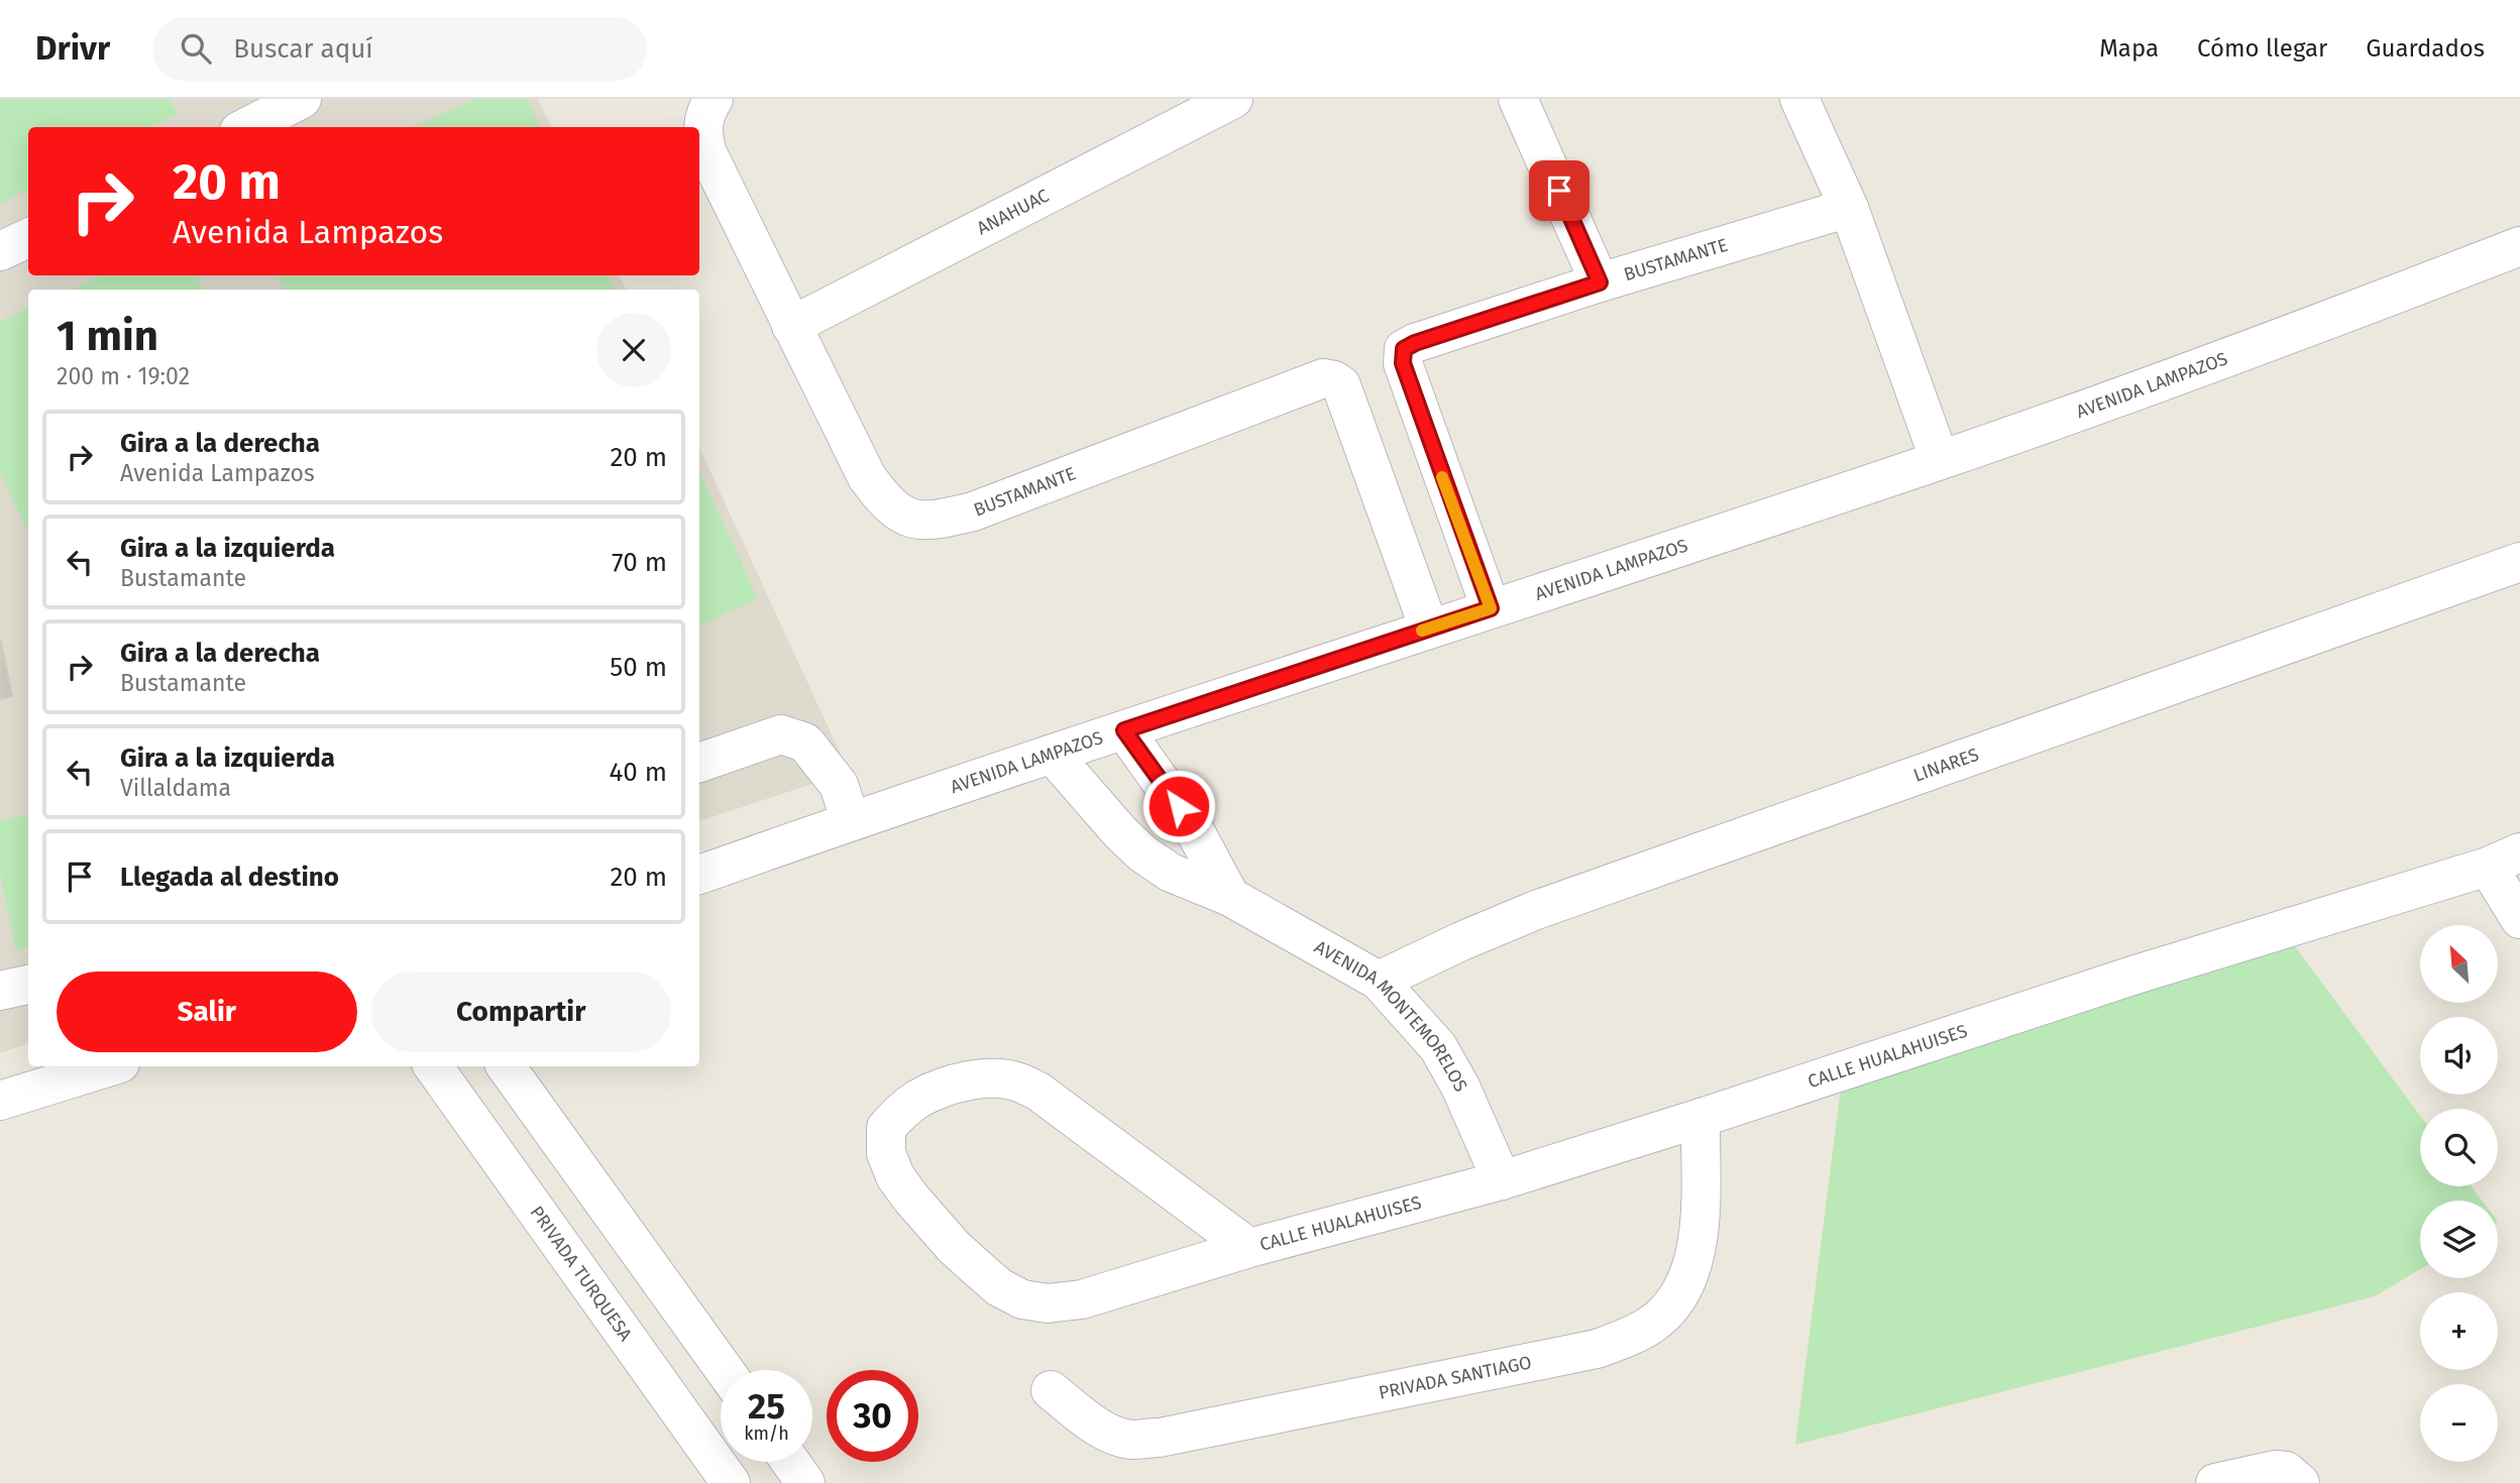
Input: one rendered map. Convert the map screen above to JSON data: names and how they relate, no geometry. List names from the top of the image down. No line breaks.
{"streets":{"street":["ANAHUAC","BUSTAMANTE","AVENIDA LAMPAZOS","LINARES","AVENIDA MONTEMORELOS","CALLE HUALAHUISES","PRIVADA TURQUESA","PRIVADA SANTIAGO"]},"crossings":[["ANAHUAC","BUSTAMANTE"],["BUSTAMANTE","AVENIDA LAMPAZOS"],["AVENIDA LAMPAZOS","AVENIDA MONTEMORELOS"],["LINARES","AVENIDA MONTEMORELOS"],["AVENIDA MONTEMORELOS","CALLE HUALAHUISES"],["CALLE HUALAHUISES","PRIVADA SANTIAGO"]],"north":"top left","page":{"header":"Drivr","search":"Buscar aquí","nav":["Mapa","Cómo llegar","Guardados"],"turn":["20 m","Avenida Lampazos"],"heading":["1 min","200 m · 19:02"],"list":[{"name":"Gira a la derecha","note":"Avenida Lampazos","value":"20 m"},{"name":"Gira a la izquierda","note":"Bustamante","value":"70 m"},{"name":"Gira a la derecha","note":"Bustamante","value":"50 m"},{"name":"Gira a la izquierda","note":"Villaldama","value":"40 m"},{"name":"Llegada al destino","value":"20 m"}],"map_buttons":["+","−"],"buttons":["Salir","Compartir"],"speed":"25 km/h","limit":"30"}}
